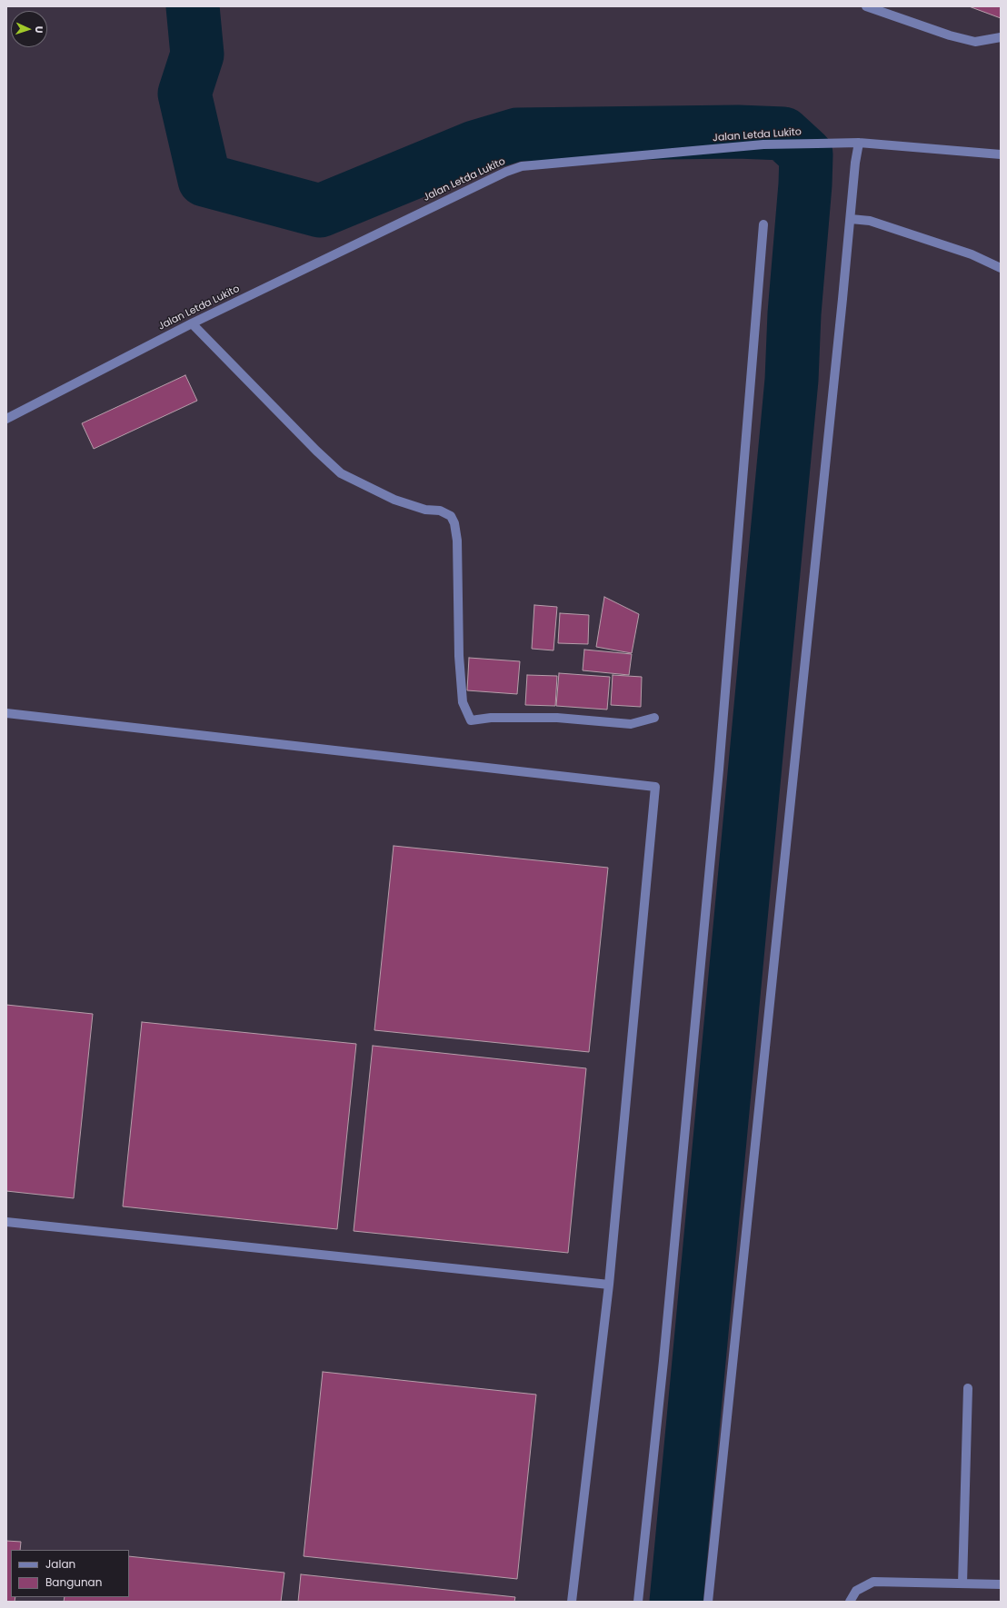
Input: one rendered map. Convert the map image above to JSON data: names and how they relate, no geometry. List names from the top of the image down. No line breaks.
{"streets":{"street":["Jalan Letda Lukito"]},"legend":["Jalan","Bangunan"],"north":"right"}
